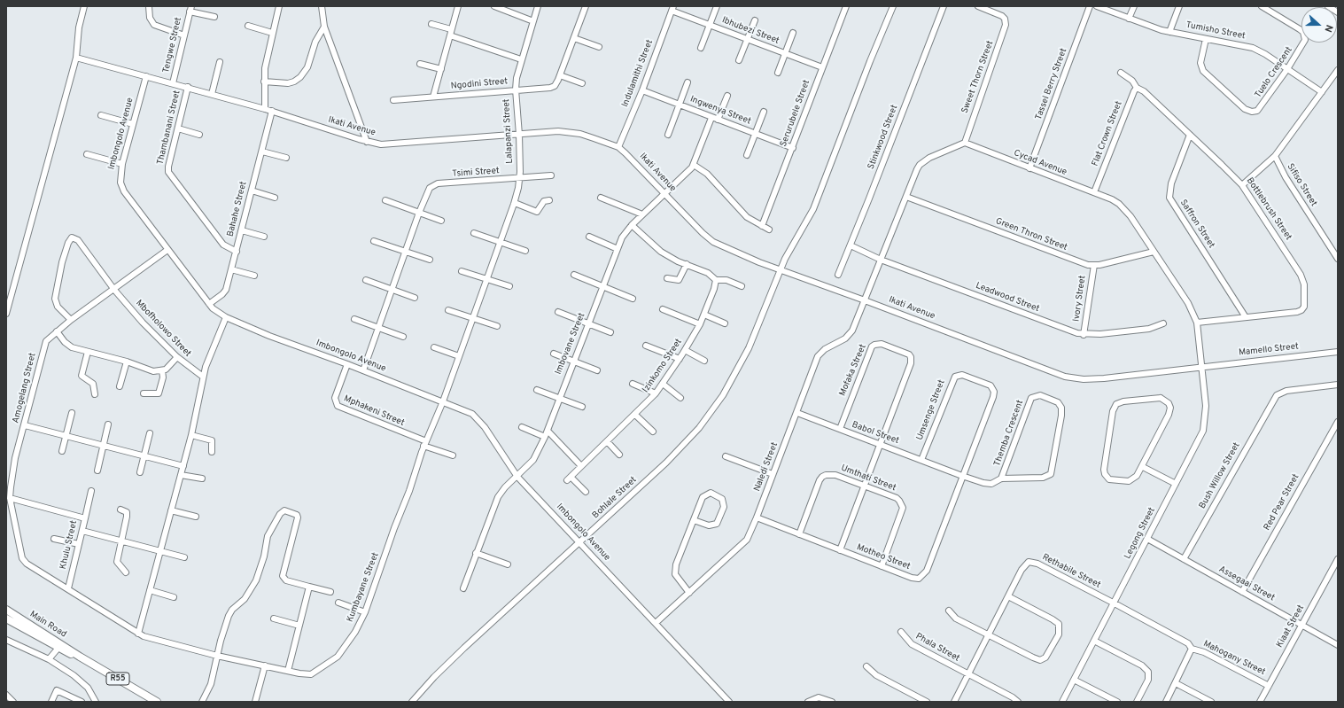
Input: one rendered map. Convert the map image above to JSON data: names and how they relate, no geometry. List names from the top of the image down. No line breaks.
{"streets":{"main road":["Main Road","R55"],"street":["Ibhubezi Street","Tumisho Street","Tengwe Street","Tuelo Crescent","Indulamithi Street","Sweet Thorn Street","Ngodini Street","Tassel Berry Street","Ingwenya Street","Serurubele Street","Ikati Avenue","Thambanani Street","Lalapanzi Street","Imbongolo Avenue","Flat Crown Street","Stinkwood Street","Cycad Avenue","Tsimi Street","Sifiso Street","Bahahe Street","Bottlebrush Street","Saffron Street","Green Thron Street","Leadwood Street","Ivory Street","Mbofholowo Street","Imbovane Street","Mamello Street","Izinkomo Street","Mofaka Street","Amogelang Street","Umsenge Street","Mphakeni Street","Babol Street","Themba Crescent","Naledi Street","Bush Willow Street","Umthati Street","Bohlale Street","Red Pear Street","Legong Street","Khulu Street","Motheo Street","Rethabile Street","Assegaai Street","Kumbayane Street","Kiaat Street","Phala Street","Mahogany Street"]},"crossings":[["Ibhubezi Street","Indulamithi Street"],["Ibhubezi Street","Serurubele Street"],["Tumisho Street","Tuelo Crescent"],["Tengwe Street","Ikati Avenue"],["Indulamithi Street","Ingwenya Street"],["Indulamithi Street","Ikati Avenue"],["Sweet Thorn Street","Cycad Avenue"],["Ngodini Street","Lalapanzi Street"],["Tassel Berry Street","Cycad Avenue"],["Ingwenya Street","Serurubele Street"],["Ingwenya Street","Imbovane Street"],["Ikati Avenue","Thambanani Street"],["Ikati Avenue","Lalapanzi Street"],["Ikati Avenue","Imbongolo Avenue"],["Ikati Avenue","Cycad Avenue"],["Ikati Avenue","Bahahe Street"],["Ikati Avenue","Imbovane Street"],["Ikati Avenue","Mamello Street"],["Ikati Avenue","Naledi Street"],["Ikati Avenue","Bohlale Street"],["Ikati Avenue","Legong Street"],["Thambanani Street","Bahahe Street"],["Lalapanzi Street","Imbongolo Avenue"],["Lalapanzi Street","Tsimi Street"],["Lalapanzi Street","Kumbayane Street"],["Imbongolo Avenue","Tsimi Street"],["Imbongolo Avenue","Bahahe Street"],["Imbongolo Avenue","Imbovane Street"],["Imbongolo Avenue","Amogelang Street"],["Imbongolo Avenue","Mphakeni Street"],["Imbongolo Avenue","Naledi Street"],["Imbongolo Avenue","Bohlale Street"],["Imbongolo Avenue","Kumbayane Street"],["Flat Crown Street","Cycad Avenue"],["Flat Crown Street","Bottlebrush Street"],["Stinkwood Street","Leadwood Street"],["Cycad Avenue","Green Thron Street"],["Cycad Avenue","Mamello Street"],["Cycad Avenue","Legong Street"],["Bottlebrush Street","Saffron Street"],["Green Thron Street","Ivory Street"],["Leadwood Street","Ivory Street"],["Mbofholowo Street","Amogelang Street"],["Mamello Street","Legong Street"],["Mofaka Street","Babol Street"],["Amogelang Street","Khulu Street"],["Amogelang Street","Kumbayane Street"],["Umsenge Street","Babol Street"],["Umsenge Street","Motheo Street"],["Mphakeni Street","Kumbayane Street"],["Babol Street","Themba Crescent"],["Babol Street","Naledi Street"],["Babol Street","Motheo Street"],["Naledi Street","Motheo Street"],["Bush Willow Street","Assegaai Street"],["Umthati Street","Motheo Street"],["Red Pear Street","Assegaai Street"],["Legong Street","Rethabile Street"],["Legong Street","Assegaai Street"],["Rethabile Street","Phala Street"],["Rethabile Street","Mahogany Street"],["Assegaai Street","Kiaat Street"],["Kiaat Street","Mahogany Street"]],"north":"right"}
